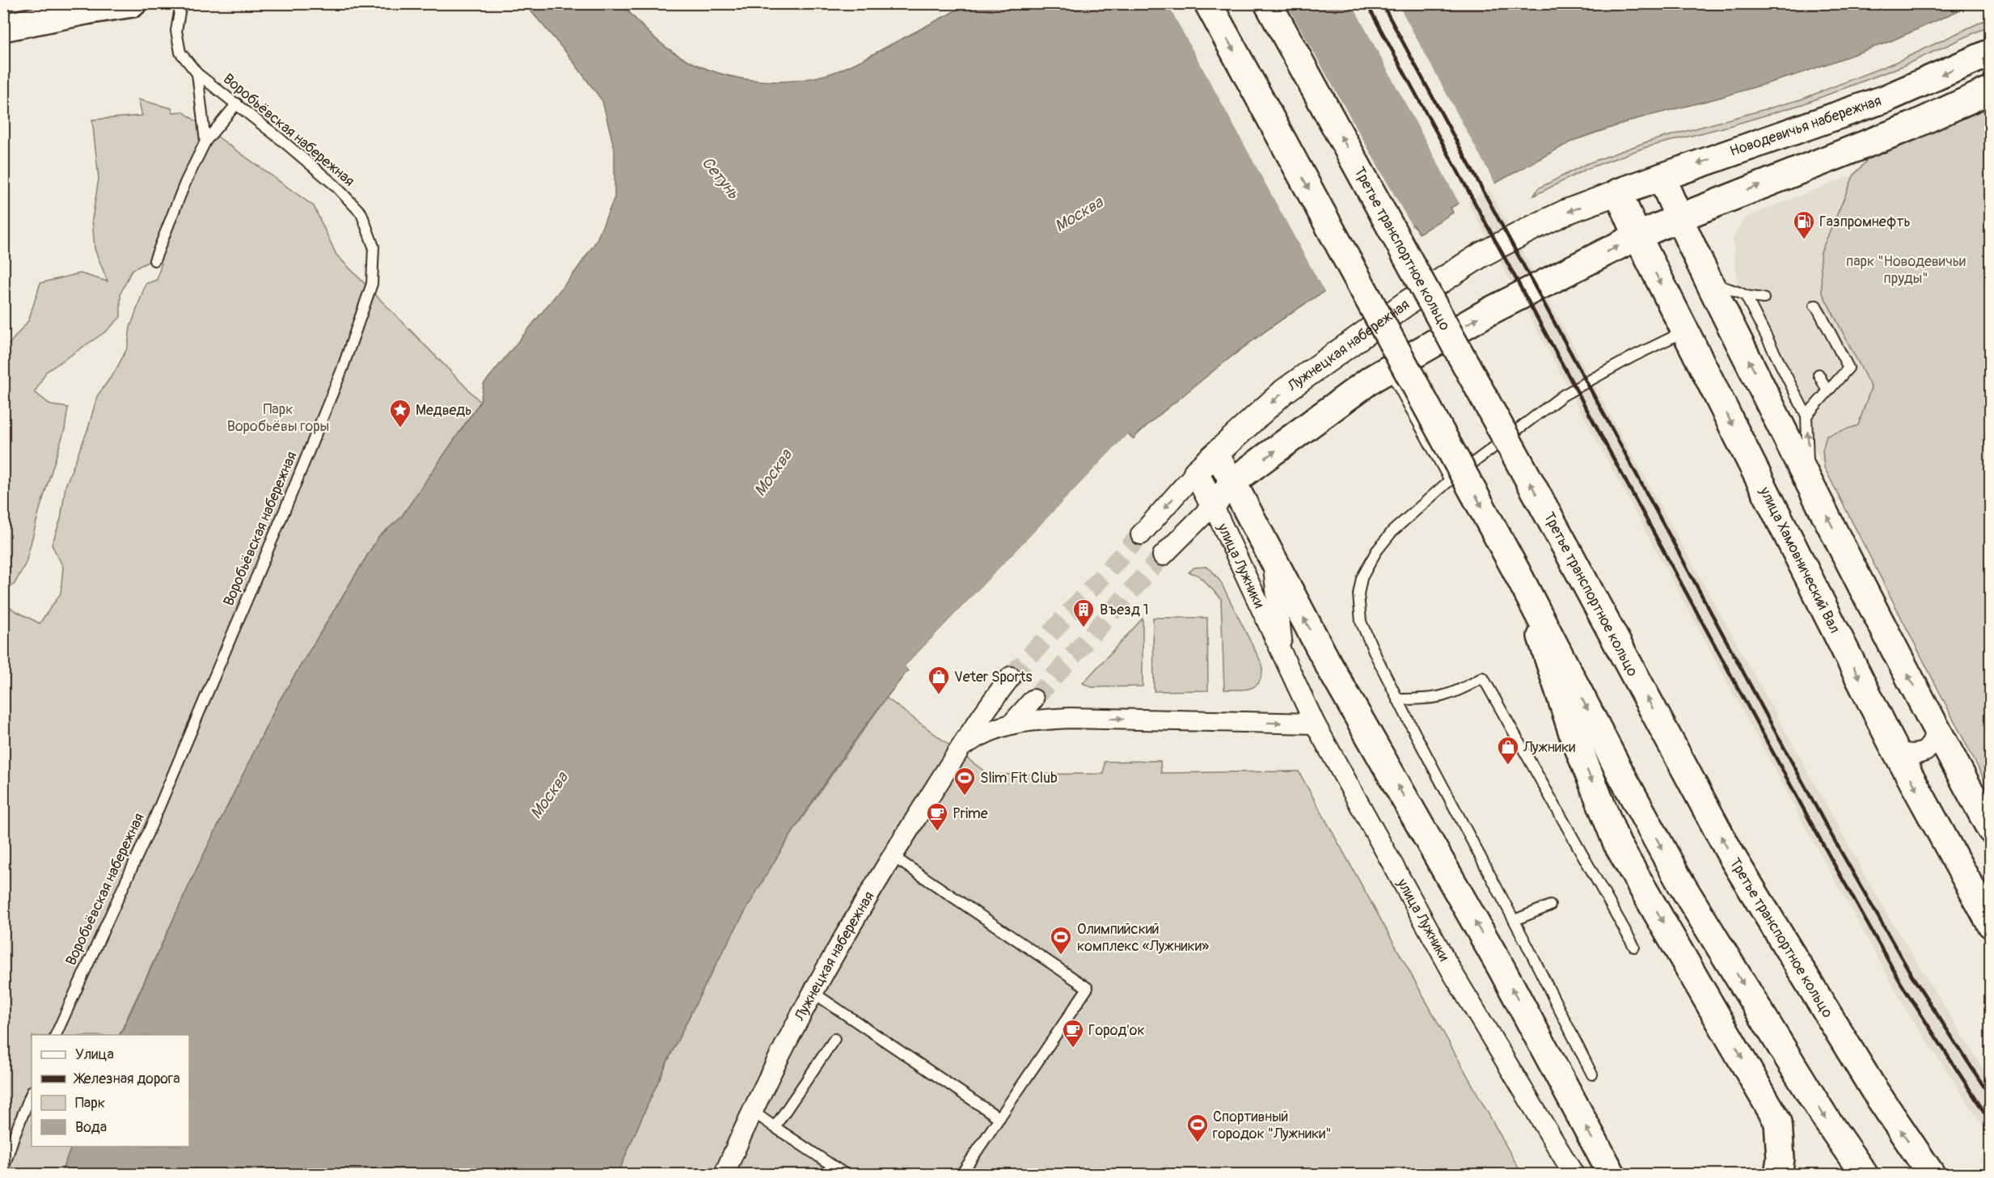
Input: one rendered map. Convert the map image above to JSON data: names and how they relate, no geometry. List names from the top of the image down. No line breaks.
{"streets":{"main road":["Новодевичья набережная","Третье транспортное кольцо","улица Хамовнический Вал"],"street":["Лужнецкая набережная","улица Лужники"],"lane":["Воробьёвская набережная"]},"crossings":[["Новодевичья набережная","Лужнецкая набережная"],["Новодевичья набережная","улица Хамовнический Вал"],["Лужнецкая набережная","улица Хамовнический Вал"],["Лужнецкая набережная","улица Лужники"]],"one_way":["Лужнецкая набережная"],"water":["Сетунь","Москва"],"parks":["парк \"Новодевичьи пруды\"","Парк Воробьёвы горы"],"places":{"fuel station":["Газпромнефть"],"place":["Медведь"],"building":["Въезд 1"],"shop":["Veter Sports","Лужники"],"sports":["Slim Fit Club","Олимпийский комплекс «Лужники»","Спортивный городок \"Лужники\""],"cafe":["Prime","Город'ок"]},"legend":["Улица","Железная дорога","Парк","Вода"]}
